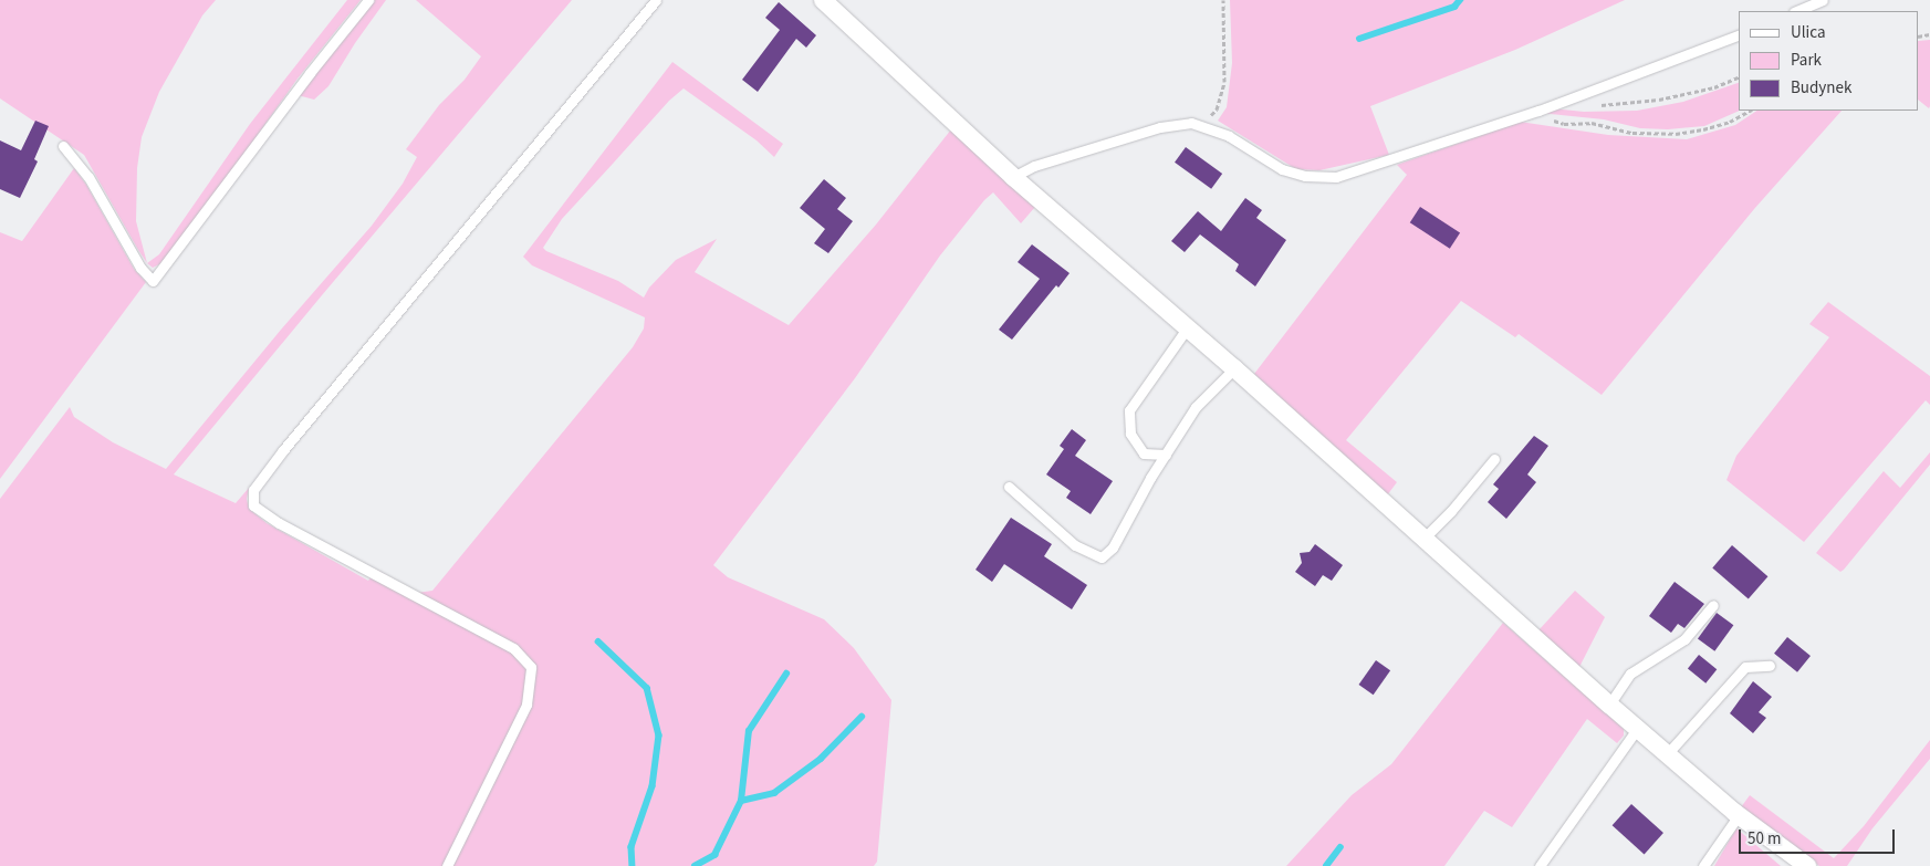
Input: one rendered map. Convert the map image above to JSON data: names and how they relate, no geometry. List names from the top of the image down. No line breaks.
{"legend":["Ulica","Park","Budynek"],"scale_bar":"50 m"}
